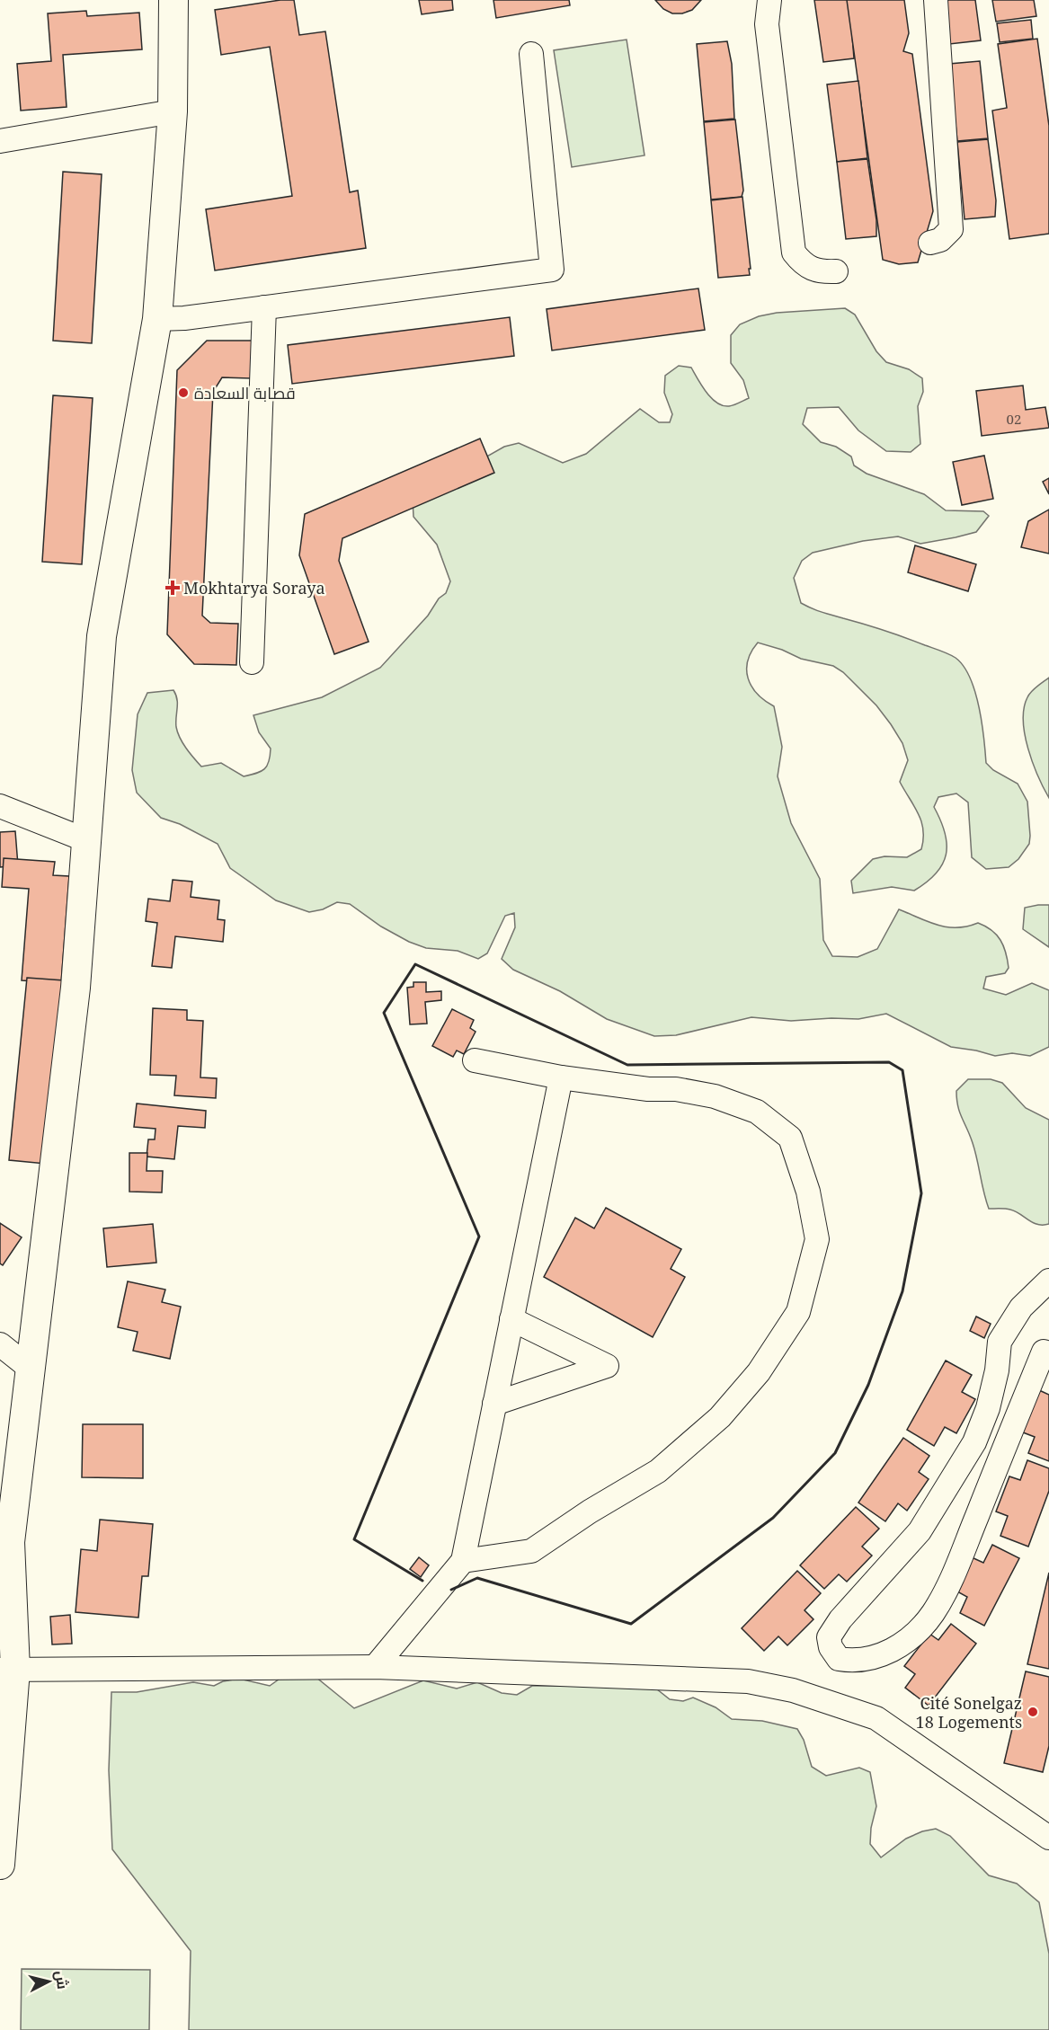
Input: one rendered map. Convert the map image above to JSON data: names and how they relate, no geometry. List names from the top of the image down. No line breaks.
{"places":{"other":["قصابة السعادة","Cité Sonelgaz 18 Logements"],"health":["Mokhtarya Soraya"]},"house_numbers":["02"],"north":"right"}
